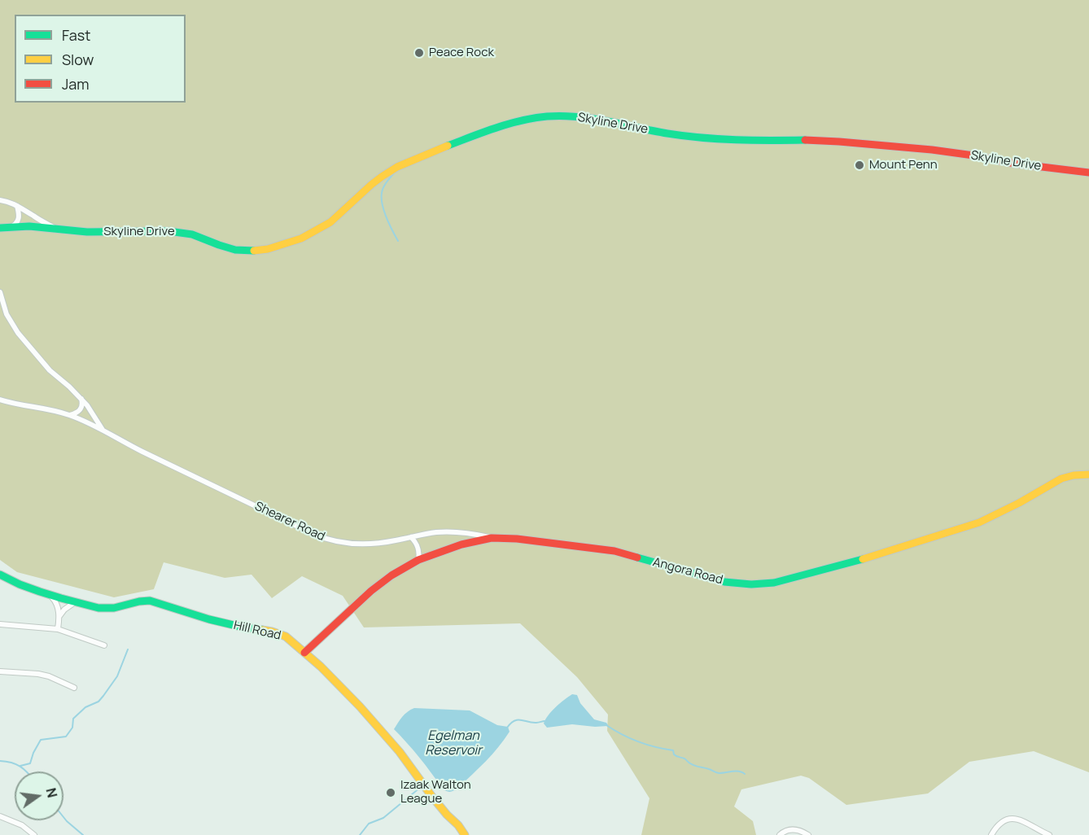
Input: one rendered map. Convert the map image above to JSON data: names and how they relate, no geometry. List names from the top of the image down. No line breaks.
{"streets":{"street":["Skyline Drive","Shearer Road","Angora Road","Hill Road"]},"crossings":[["Shearer Road","Angora Road"],["Angora Road","Hill Road"]],"water":["Egelman Reservoir"],"places":["Peace Rock","Mount Penn","Izaak Walton League"],"legend":["Fast","Slow","Jam"],"north":"right"}
